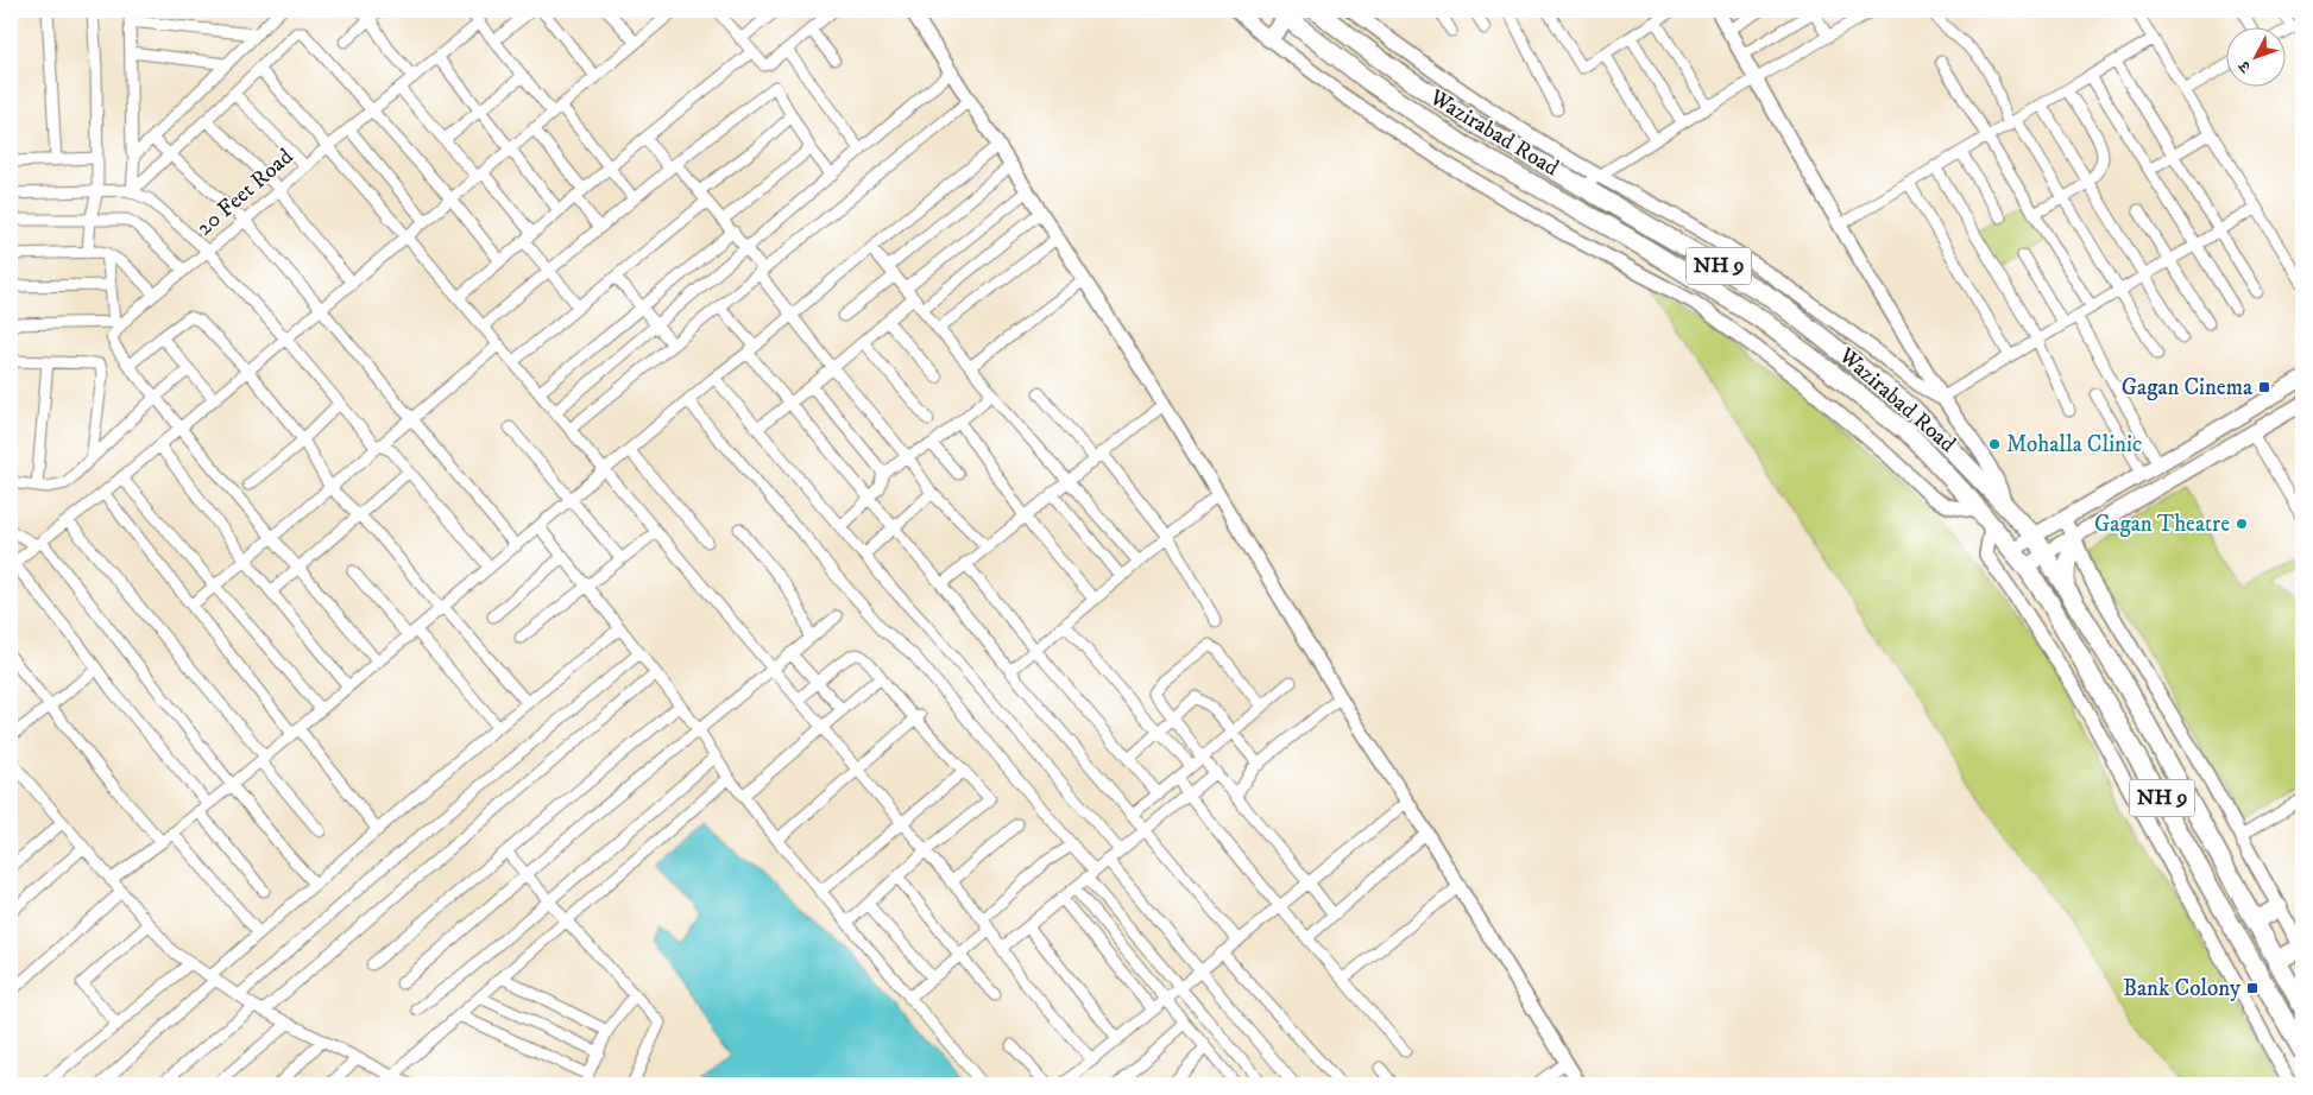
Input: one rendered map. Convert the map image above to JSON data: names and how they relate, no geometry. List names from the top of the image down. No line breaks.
{"streets":{"highway":["Wazirabad Road","NH 9"],"street":["20 Feet Road"]},"places":{"transit":["Gagan Cinema","Bank Colony"],"other":["Mohalla Clinic","Gagan Theatre"]},"north":"bottom left"}
